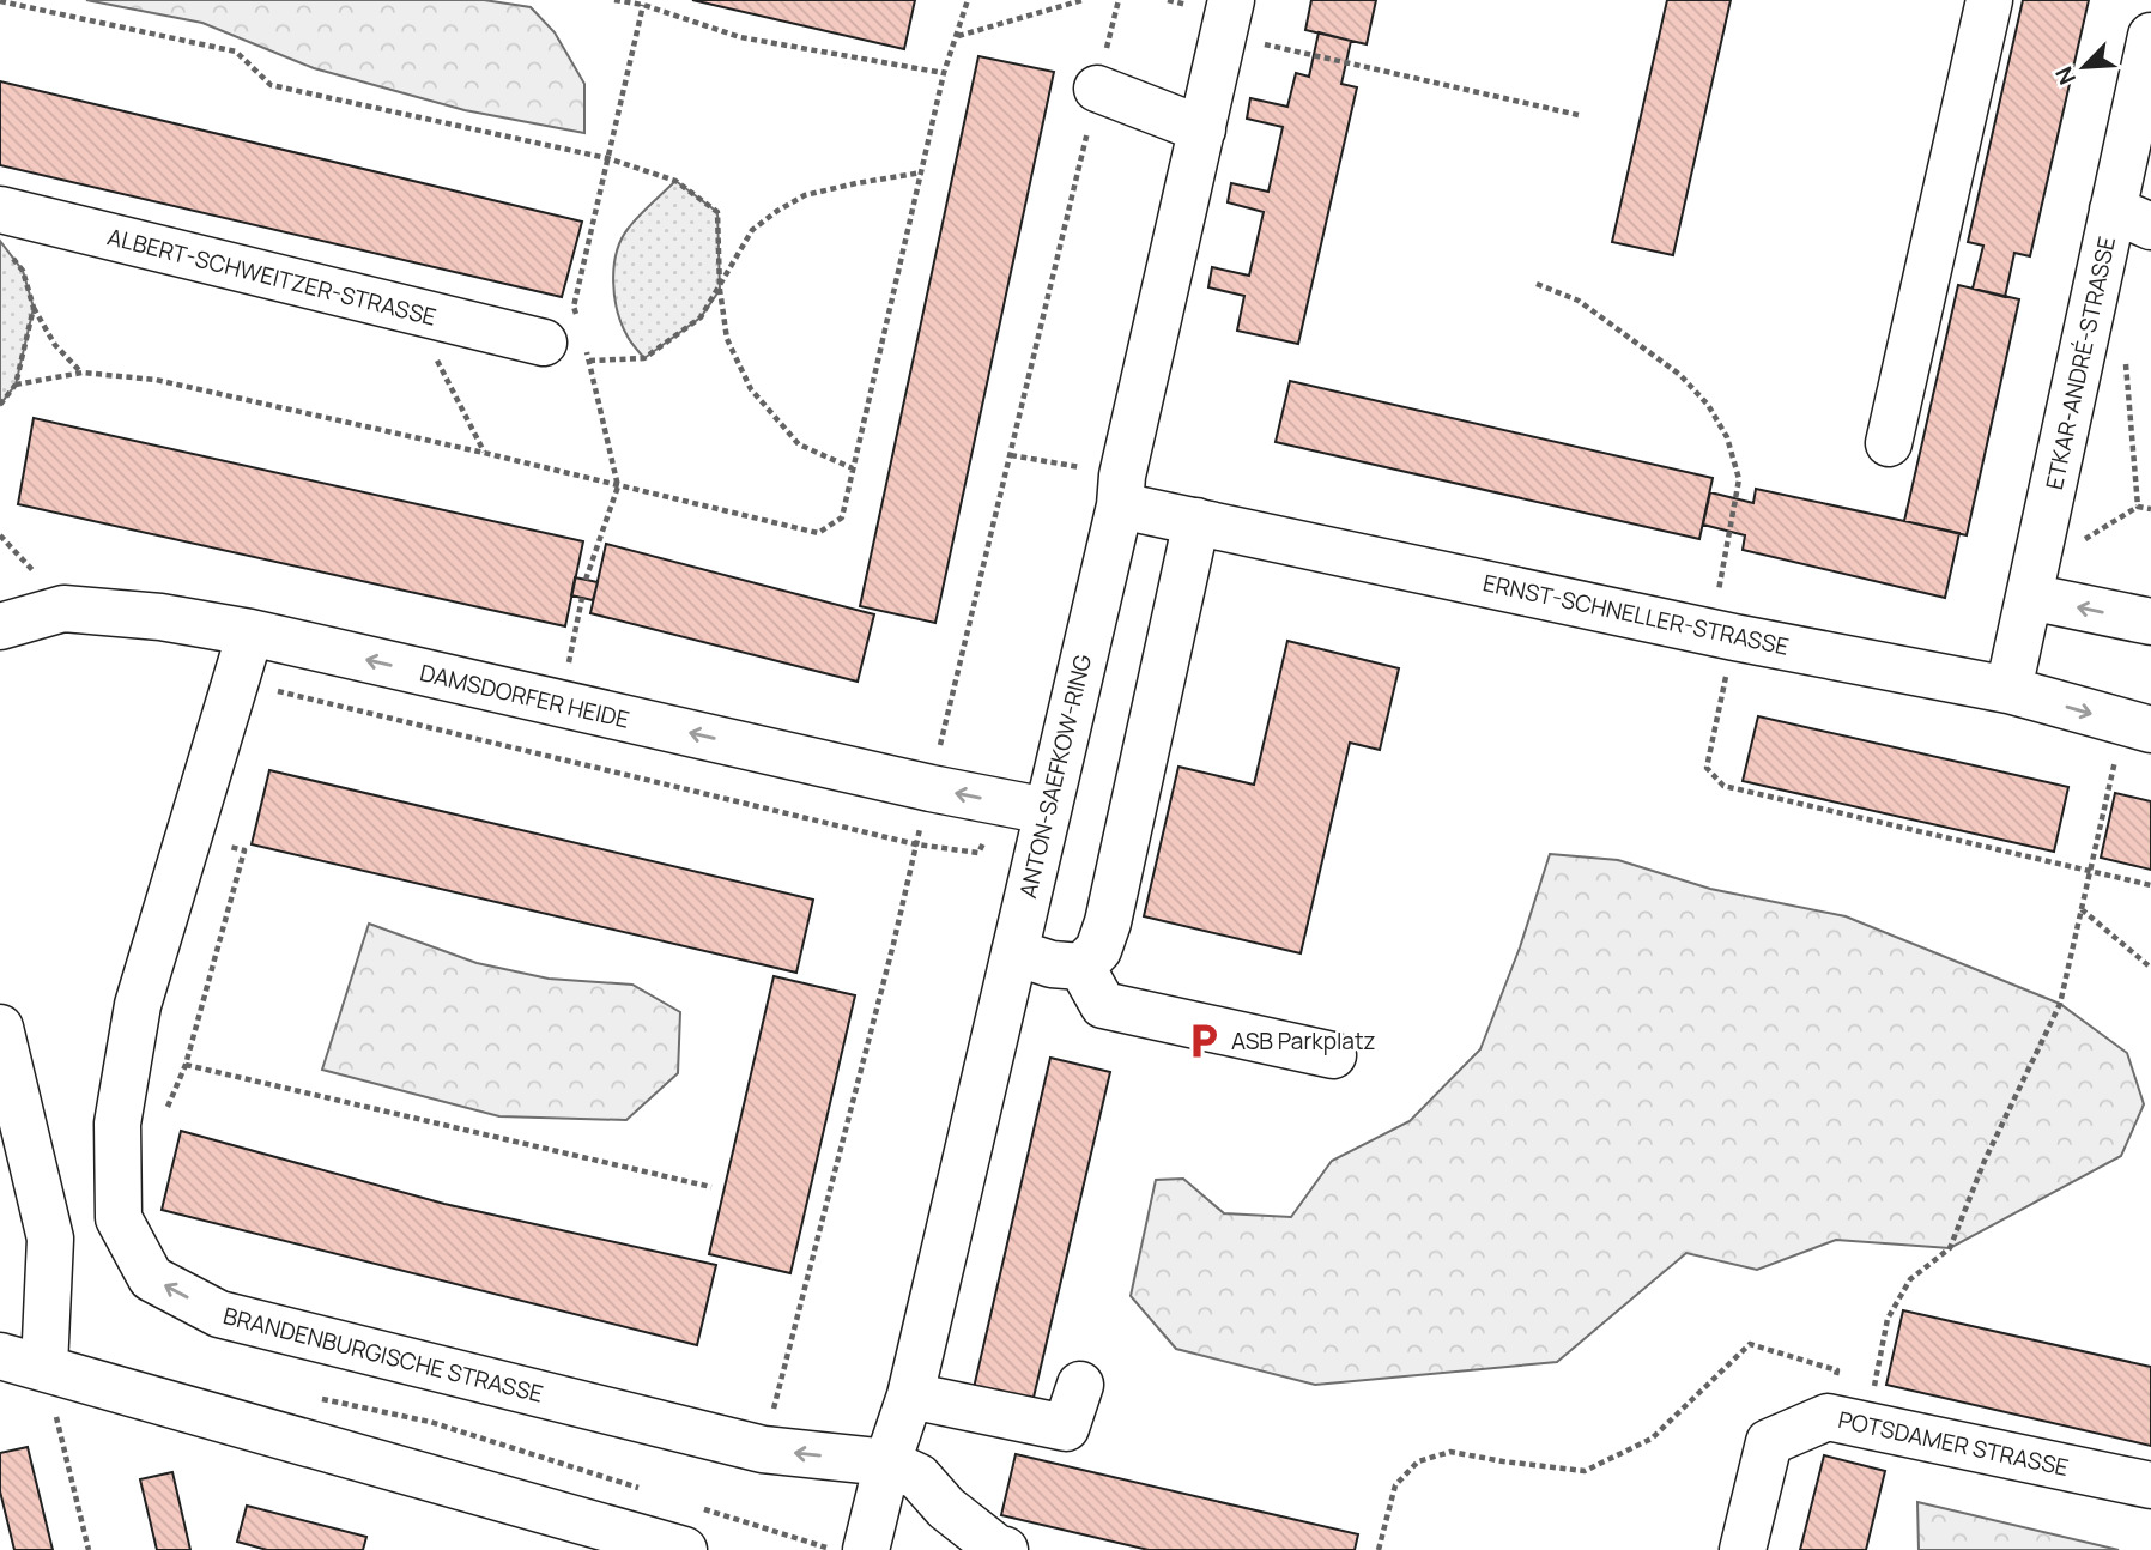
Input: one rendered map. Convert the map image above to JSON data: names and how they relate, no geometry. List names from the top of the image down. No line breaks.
{"streets":{"street":["ALBERT-SCHWEITZER-STRASSE","ETKAR-ANDRÉ-STRASSE","ERNST-SCHNELLER-STRASSE","DAMSDORFER HEIDE","ANTON-SAEFKOW-RING","BRANDENBURGISCHE STRASSE","POTSDAMER STRASSE"]},"crossings":[["ETKAR-ANDRÉ-STRASSE","ERNST-SCHNELLER-STRASSE"],["ERNST-SCHNELLER-STRASSE","ANTON-SAEFKOW-RING"],["DAMSDORFER HEIDE","ANTON-SAEFKOW-RING"],["DAMSDORFER HEIDE","BRANDENBURGISCHE STRASSE"],["ANTON-SAEFKOW-RING","BRANDENBURGISCHE STRASSE"]],"one_way":["DAMSDORFER HEIDE"],"places":{"parking":["ASB Parkplatz"]},"north":"bottom left"}
